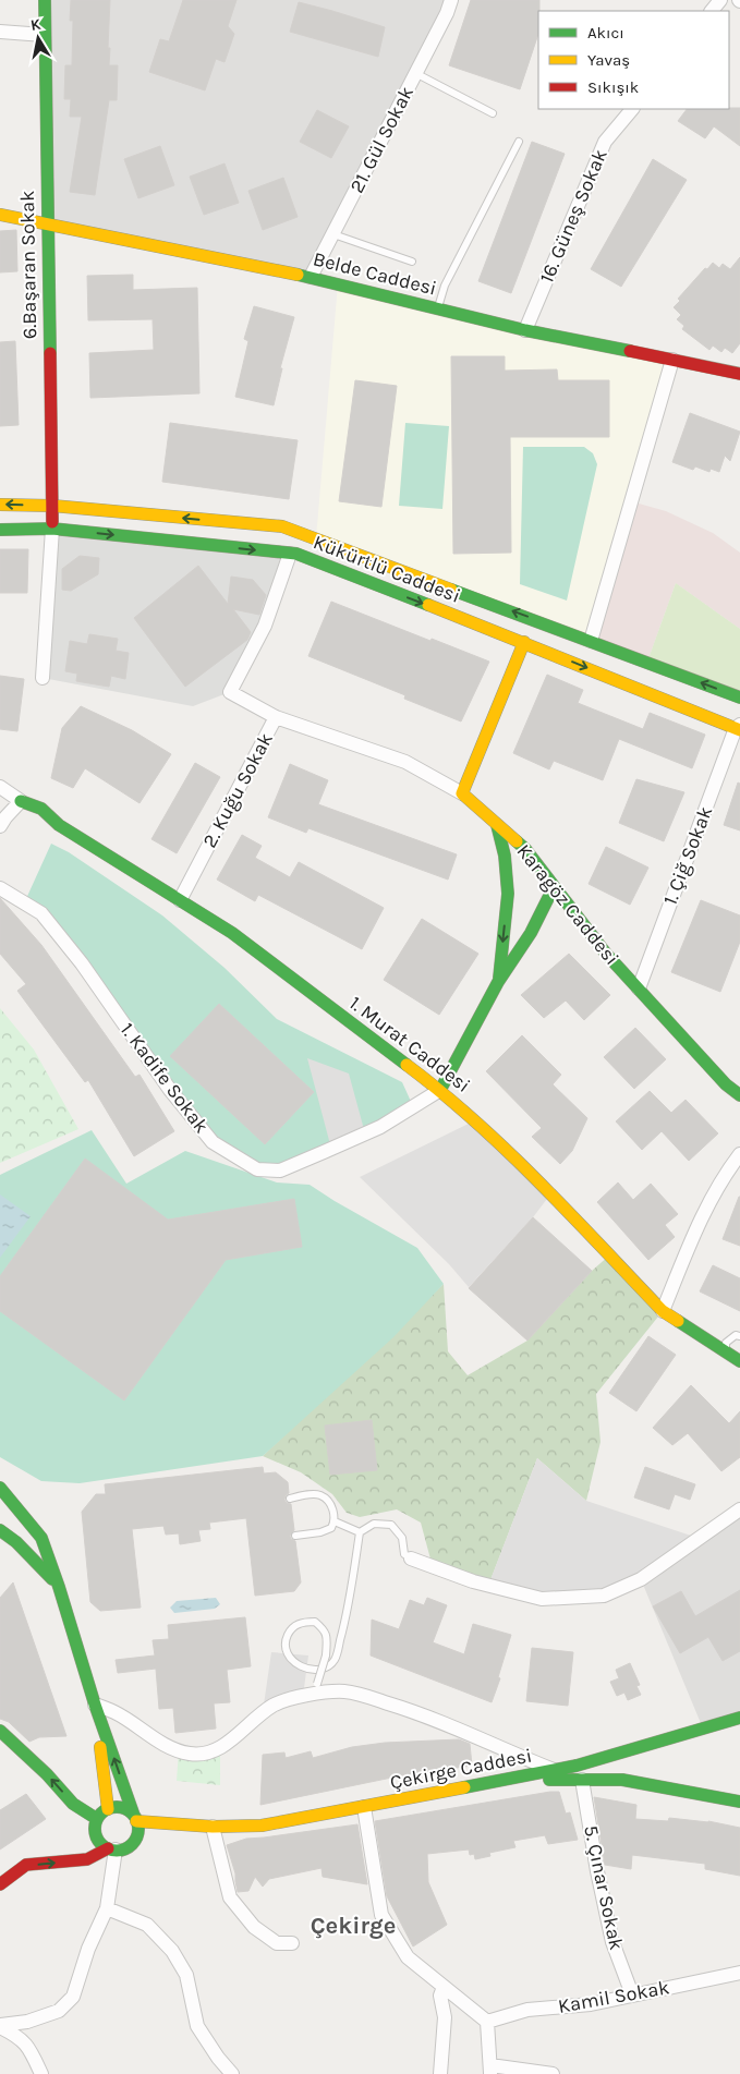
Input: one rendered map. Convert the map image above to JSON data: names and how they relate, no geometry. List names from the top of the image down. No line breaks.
{"streets":{"street":["21. Gül Sokak","16. Güneş Sokak","6.Başaran Sokak","Belde Caddesi","Kükürtlü Caddesi","2. Kuğu Sokak","1. Çiğ Sokak","Karagöz Caddesi","1. Murat Caddesi","1. Kadife Sokak","Çekirge Caddesi","5. Çınar Sokak","Kamil Sokak"]},"crossings":[["21. Gül Sokak","Belde Caddesi"],["16. Güneş Sokak","Belde Caddesi"],["6.Başaran Sokak","Belde Caddesi"],["6.Başaran Sokak","Kükürtlü Caddesi"],["Kükürtlü Caddesi","2. Kuğu Sokak"],["Kükürtlü Caddesi","1. Çiğ Sokak"],["2. Kuğu Sokak","Karagöz Caddesi"],["2. Kuğu Sokak","1. Murat Caddesi"],["1. Çiğ Sokak","Karagöz Caddesi"],["1. Murat Caddesi","1. Kadife Sokak"],["5. Çınar Sokak","Kamil Sokak"]],"districts":["Çekirge"],"legend":["Akıcı","Yavaş","Sıkışık"],"north":"top"}
